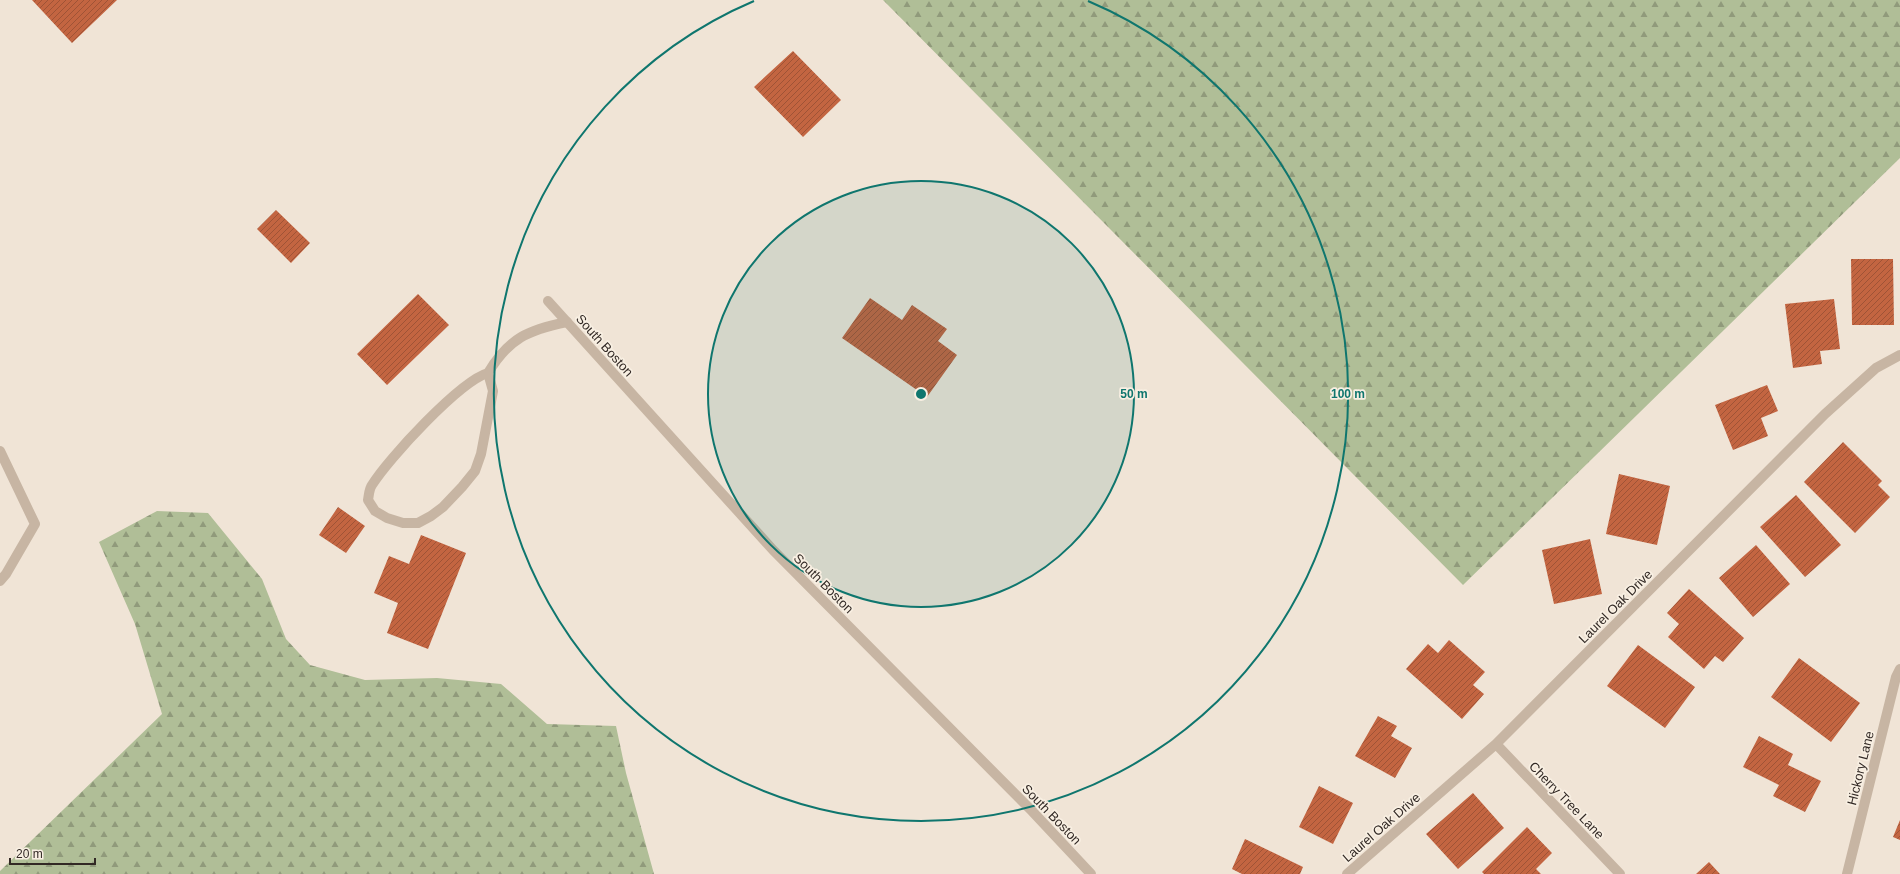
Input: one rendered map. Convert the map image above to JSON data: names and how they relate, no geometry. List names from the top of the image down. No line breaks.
{"streets":{"street":["South Boston","Laurel Oak Drive","Hickory Lane","Cherry Tree Lane"]},"crossings":[["Laurel Oak Drive","Cherry Tree Lane"]],"scale_bar":"20 m","rings":["50 m","100 m"]}
